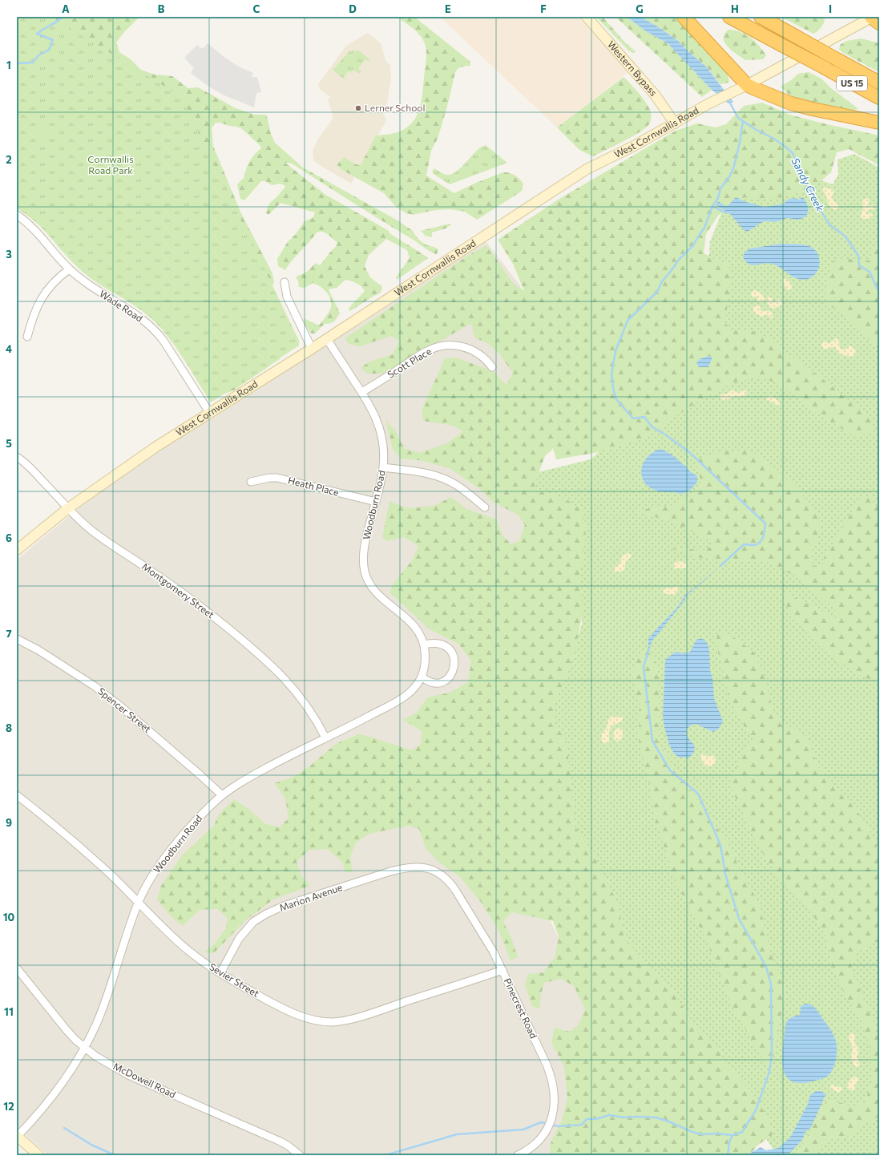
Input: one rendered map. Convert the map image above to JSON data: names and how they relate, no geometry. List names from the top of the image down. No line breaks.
{"streets":{"highway":["US 15"],"street":["Western Bypass","West Cornwallis Road","Wade Road","Scott Place","Heath Place","Woodburn Road","Montgomery Street","Spencer Street","Marion Avenue","Sevier Street","Pinecrest Road","McDowell Road"]},"crossings":[["Western Bypass","West Cornwallis Road"],["West Cornwallis Road","Wade Road"],["West Cornwallis Road","Woodburn Road"],["West Cornwallis Road","Montgomery Street"],["Scott Place","Woodburn Road"],["Heath Place","Woodburn Road"],["Woodburn Road","Montgomery Street"],["Woodburn Road","Spencer Street"],["Woodburn Road","Sevier Street"],["Woodburn Road","McDowell Road"],["Marion Avenue","Sevier Street"],["Marion Avenue","Pinecrest Road"],["Sevier Street","Pinecrest Road"]],"water":["Sandy Creek"],"parks":["Cornwallis Road Park"],"places":["Lerner School"],"grid":{"columns":["A","B","C","D","E","F","G","H","I"],"rows":["1","2","3","4","5","6","7","8","9","10","11","12"]}}
